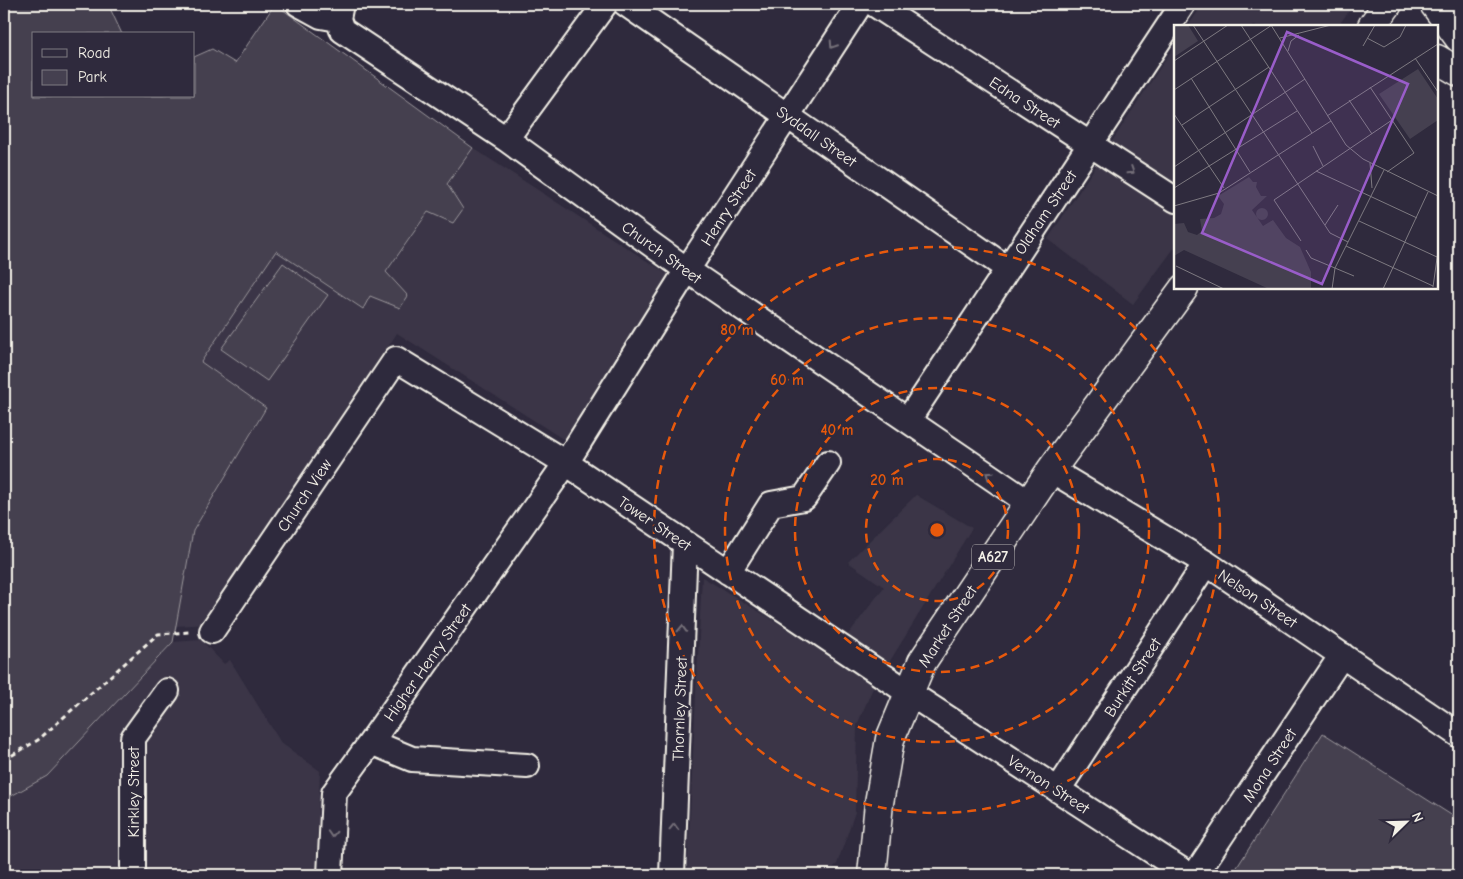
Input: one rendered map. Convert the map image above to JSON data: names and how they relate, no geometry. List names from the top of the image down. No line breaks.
{"streets":{"main road":["A627","Market Street"],"street":["Edna Street","Syddall Street","Henry Street","Oldham Street","Church Street","Church View","Tower Street","Nelson Street","Higher Henry Street","Burkitt Street","Thornley Street","Mona Street","Vernon Street","Kirkley Street"]},"crossings":[["Edna Street","Oldham Street"],["Syddall Street","Henry Street"],["Syddall Street","Oldham Street"],["Henry Street","Church Street"],["Henry Street","Tower Street"],["Henry Street","Higher Henry Street"],["Oldham Street","Church Street"],["Church Street","Market Street"],["Church View","Tower Street"],["Tower Street","Market Street"],["Tower Street","Higher Henry Street"],["Tower Street","Thornley Street"],["Tower Street","Vernon Street"],["Nelson Street","Market Street"],["Nelson Street","Burkitt Street"],["Nelson Street","Mona Street"],["Market Street","Vernon Street"],["Burkitt Street","Vernon Street"]],"one_way":["Thornley Street"],"legend":["Road","Park"],"north":"top right","rings":["80 m","60 m","40 m","20 m"]}
